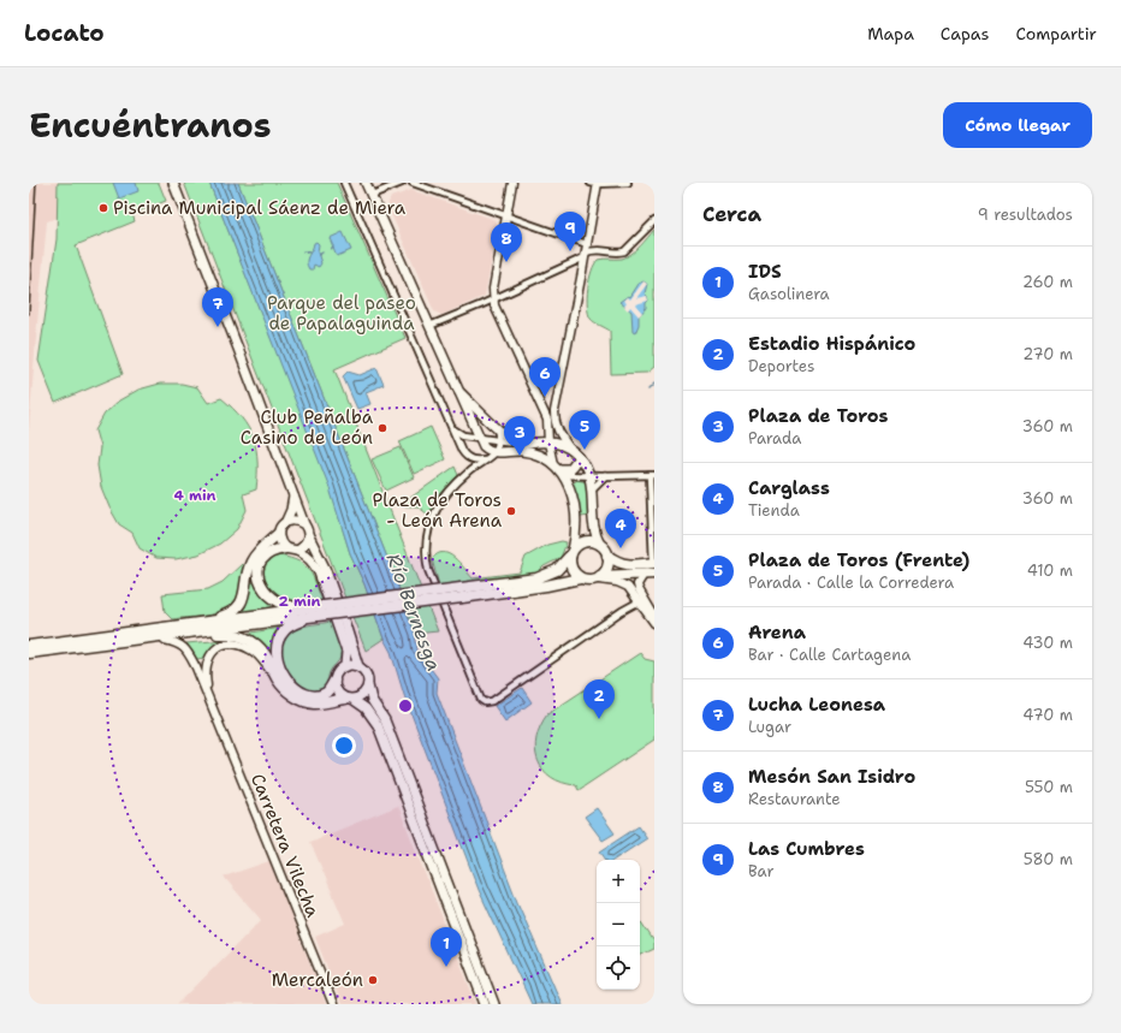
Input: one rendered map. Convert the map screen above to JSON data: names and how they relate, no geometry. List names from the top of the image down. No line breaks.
{"streets":{"street":["Carretera Vilecha"]},"water":["Río Bernesga"],"parks":["Parque del paseo de Papalaguinda"],"places":["Piscina Municipal Sáenz de Miera","Club Peñalba Casino de León","Plaza de Toros - León Arena","Mercaleón"],"page":{"header":"Locato","nav":["Mapa","Capas","Compartir"],"title":"Encuéntranos","buttons":"Cómo llegar","heading":["Cerca","9 resultados"],"pins":["9","8","7","6","5","3","4","2","1"],"list":[{"mark":"1","name":"IDS","note":"Gasolinera","value":"260 m"},{"mark":"2","name":"Estadio Hispánico","note":"Deportes","value":"270 m"},{"mark":"3","name":"Plaza de Toros","note":"Parada","value":"360 m"},{"mark":"4","name":"Carglass","note":"Tienda","value":"360 m"},{"mark":"5","name":"Plaza de Toros (Frente)","note":"Parada · Calle la Corredera","value":"410 m"},{"mark":"6","name":"Arena","note":"Bar · Calle Cartagena","value":"430 m"},{"mark":"7","name":"Lucha Leonesa","note":"Lugar","value":"470 m"},{"mark":"8","name":"Mesón San Isidro","note":"Restaurante","value":"550 m"},{"mark":"9","name":"Las Cumbres","note":"Bar","value":"580 m"}],"map_buttons":["+","−"]},"rings":["4 min","2 min"]}
